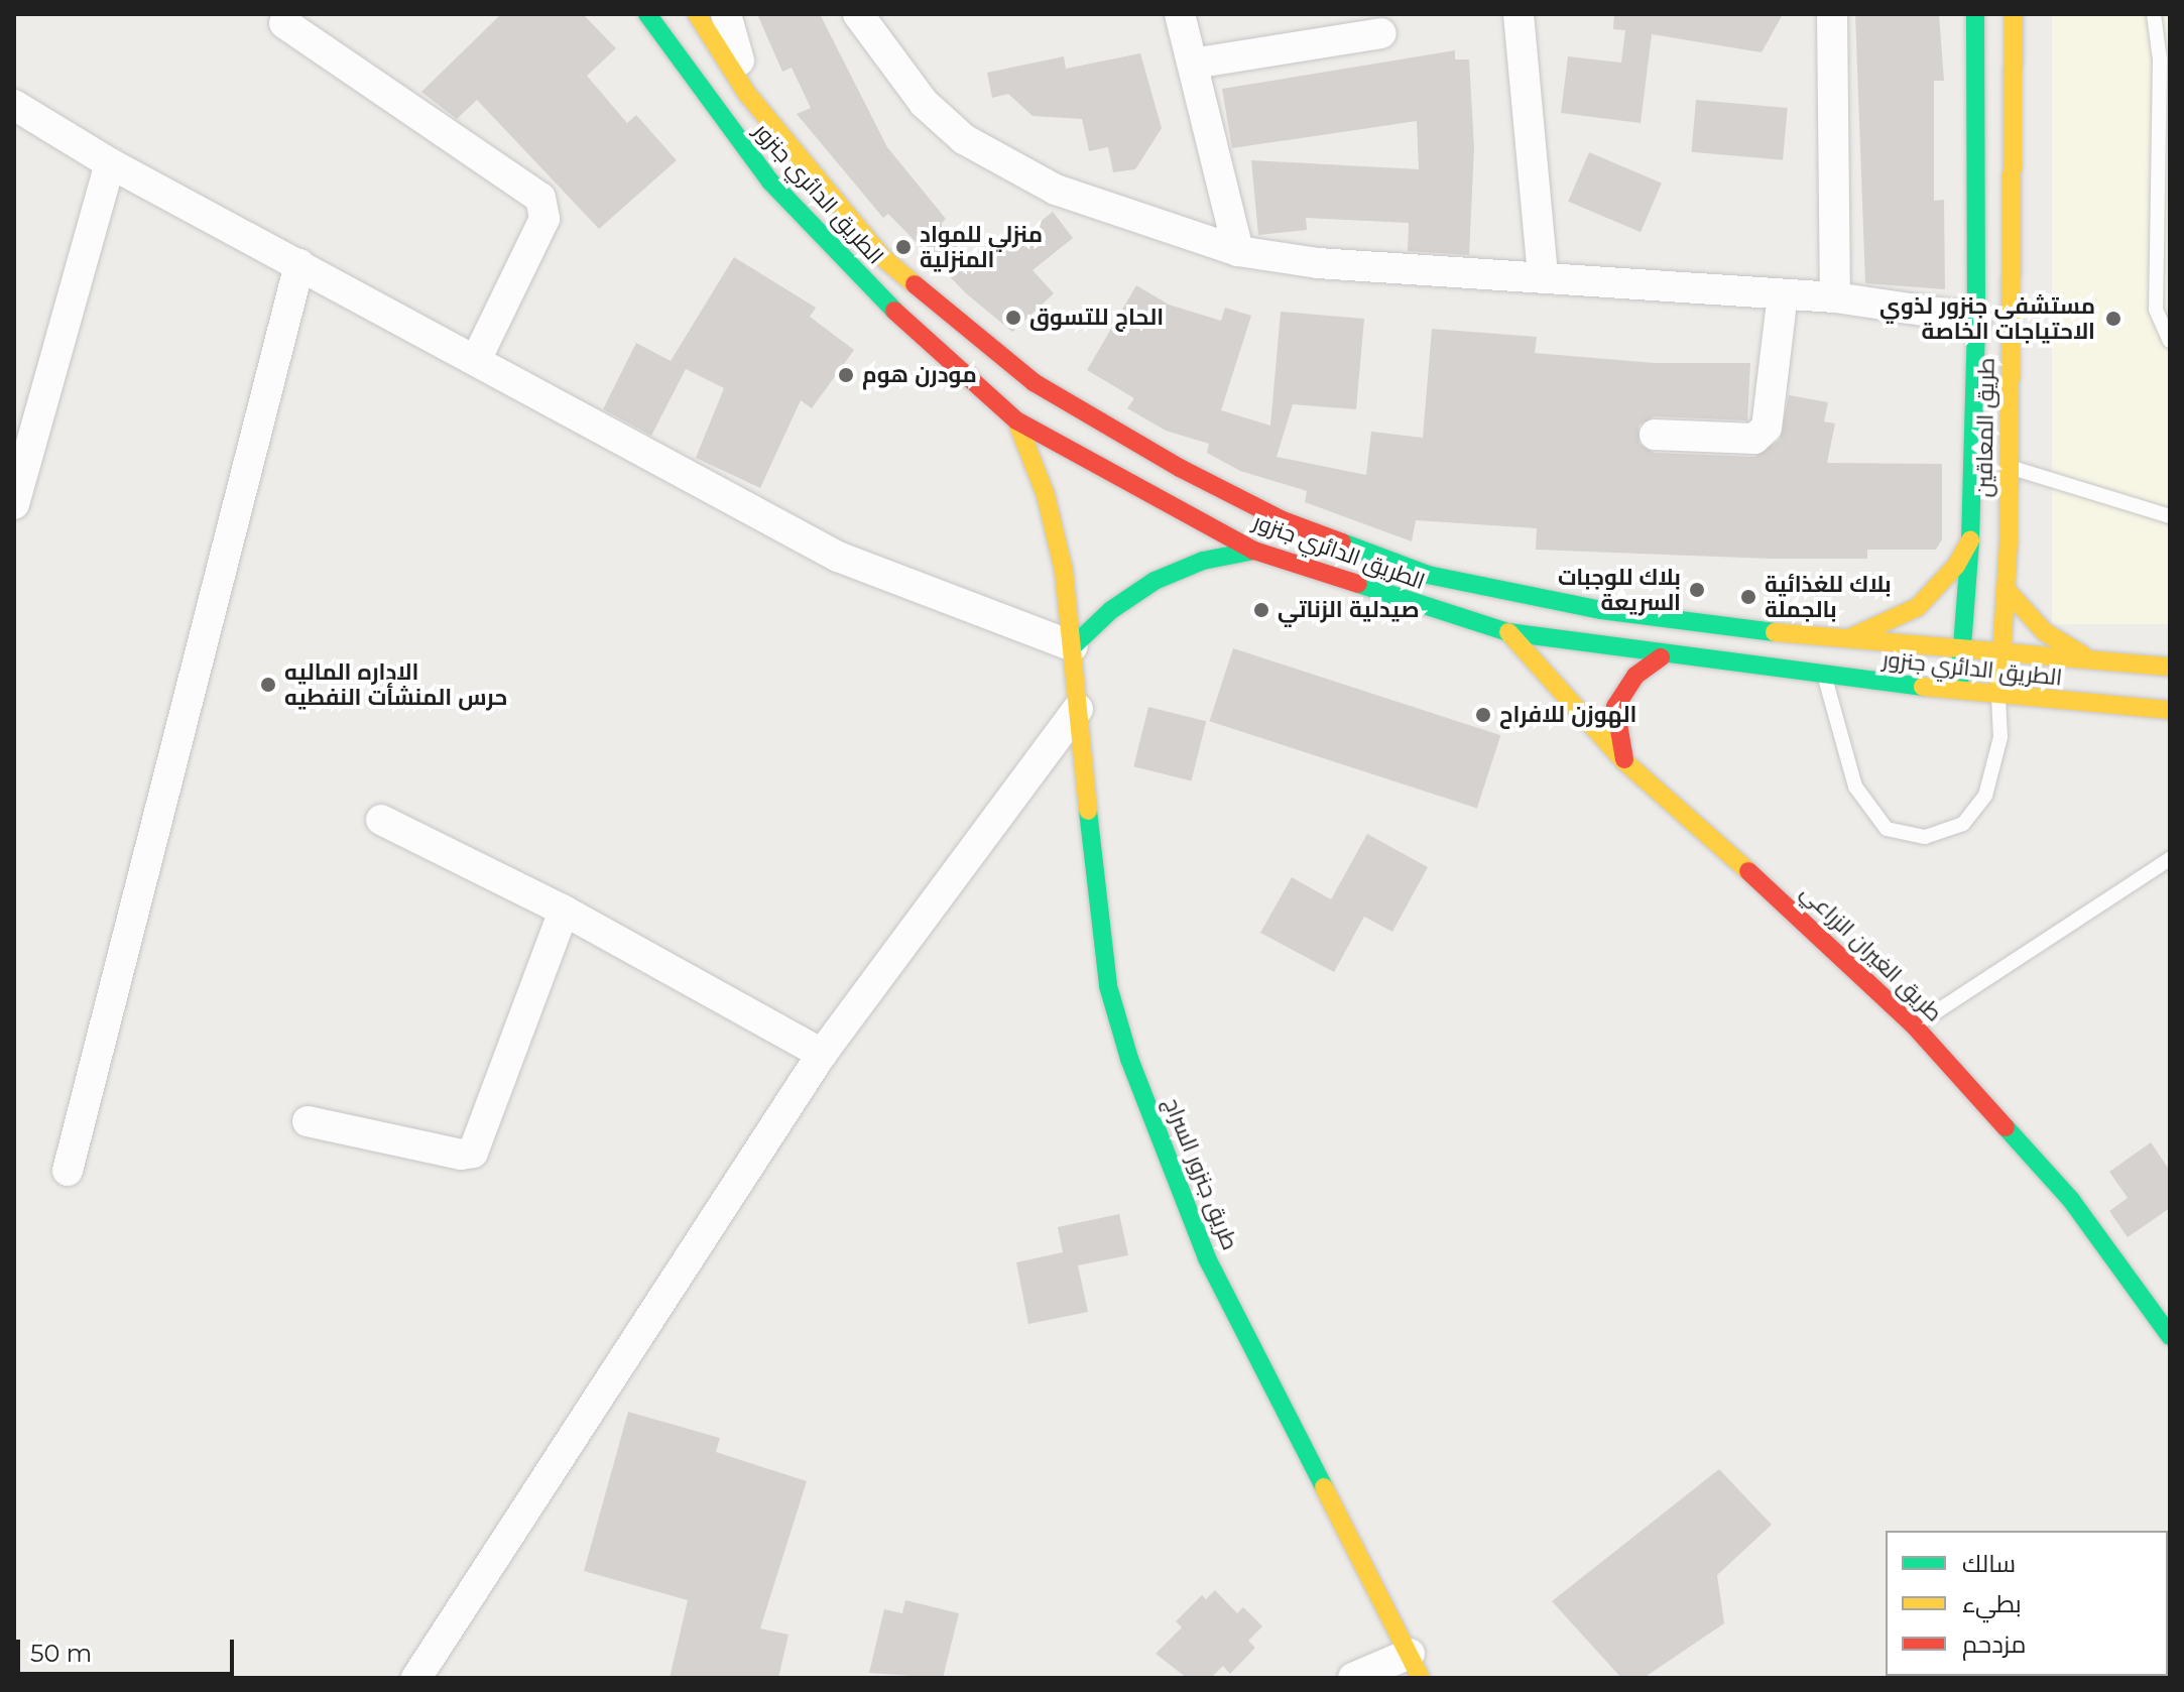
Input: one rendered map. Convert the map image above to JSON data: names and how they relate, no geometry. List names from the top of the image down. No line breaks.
{"streets":{"street":["الطريق الدائري جنزور","طريق المعاقين","طريق الغيران الزراعي","طريق جنزور السراج"]},"crossings":[["الطريق الدائري جنزور","طريق المعاقين"],["الطريق الدائري جنزور","طريق الغيران الزراعي"],["الطريق الدائري جنزور","طريق جنزور السراج"]],"places":["منزلي للمواد المنزلية","الحاج للتسوق","مستشفي جنزور لذوي الاحتياجات الخاصة","مودرن هوم","بلاك للوجبات السريعة","بلاك للغذائية بالجملة","صيدلية الزناتي","الاداره الماليه حرس المنشأت النفطيه","الهوزن للافراح"],"legend":["سالك","بطيء","مزدحم"],"scale_bar":"50 m"}
